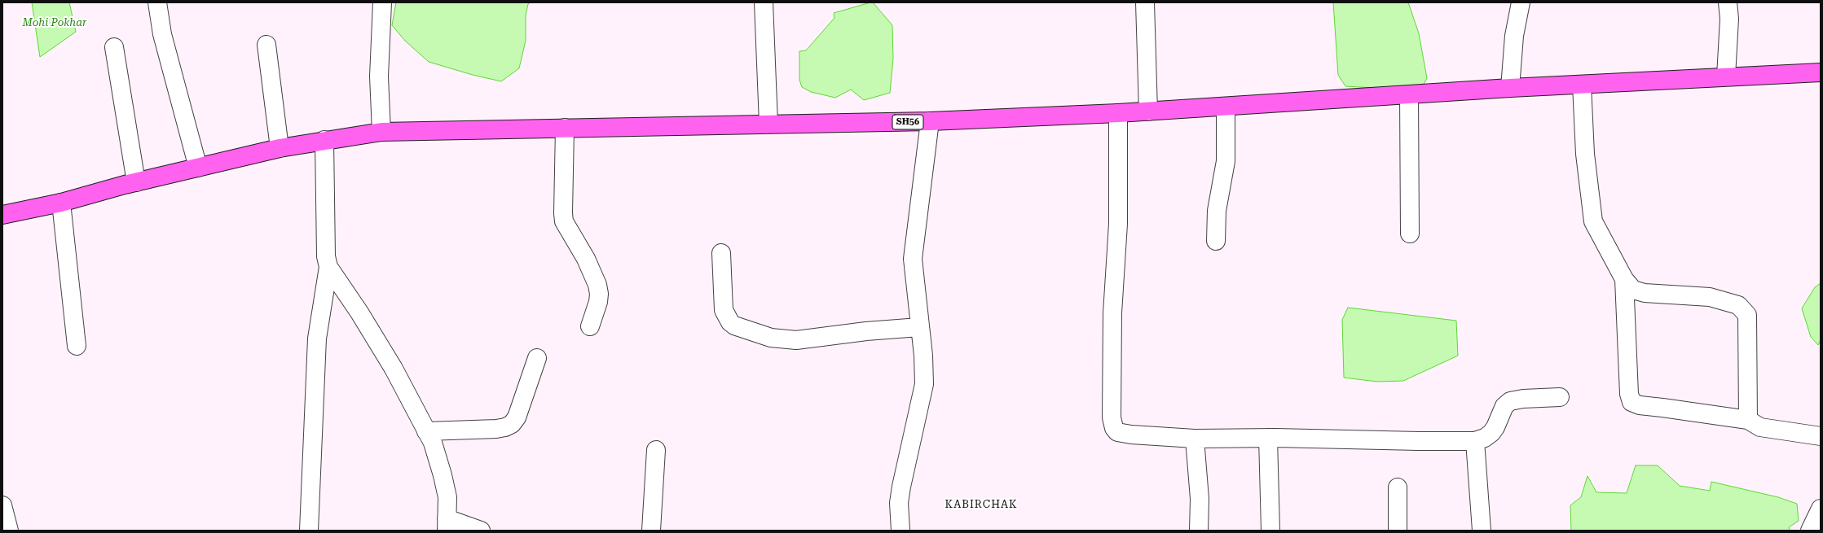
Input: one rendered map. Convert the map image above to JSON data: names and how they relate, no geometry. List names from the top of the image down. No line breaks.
{"streets":{"main road":["SH56"]},"districts":["KABIRCHAK"],"water":["Mohi Pokhar"]}
